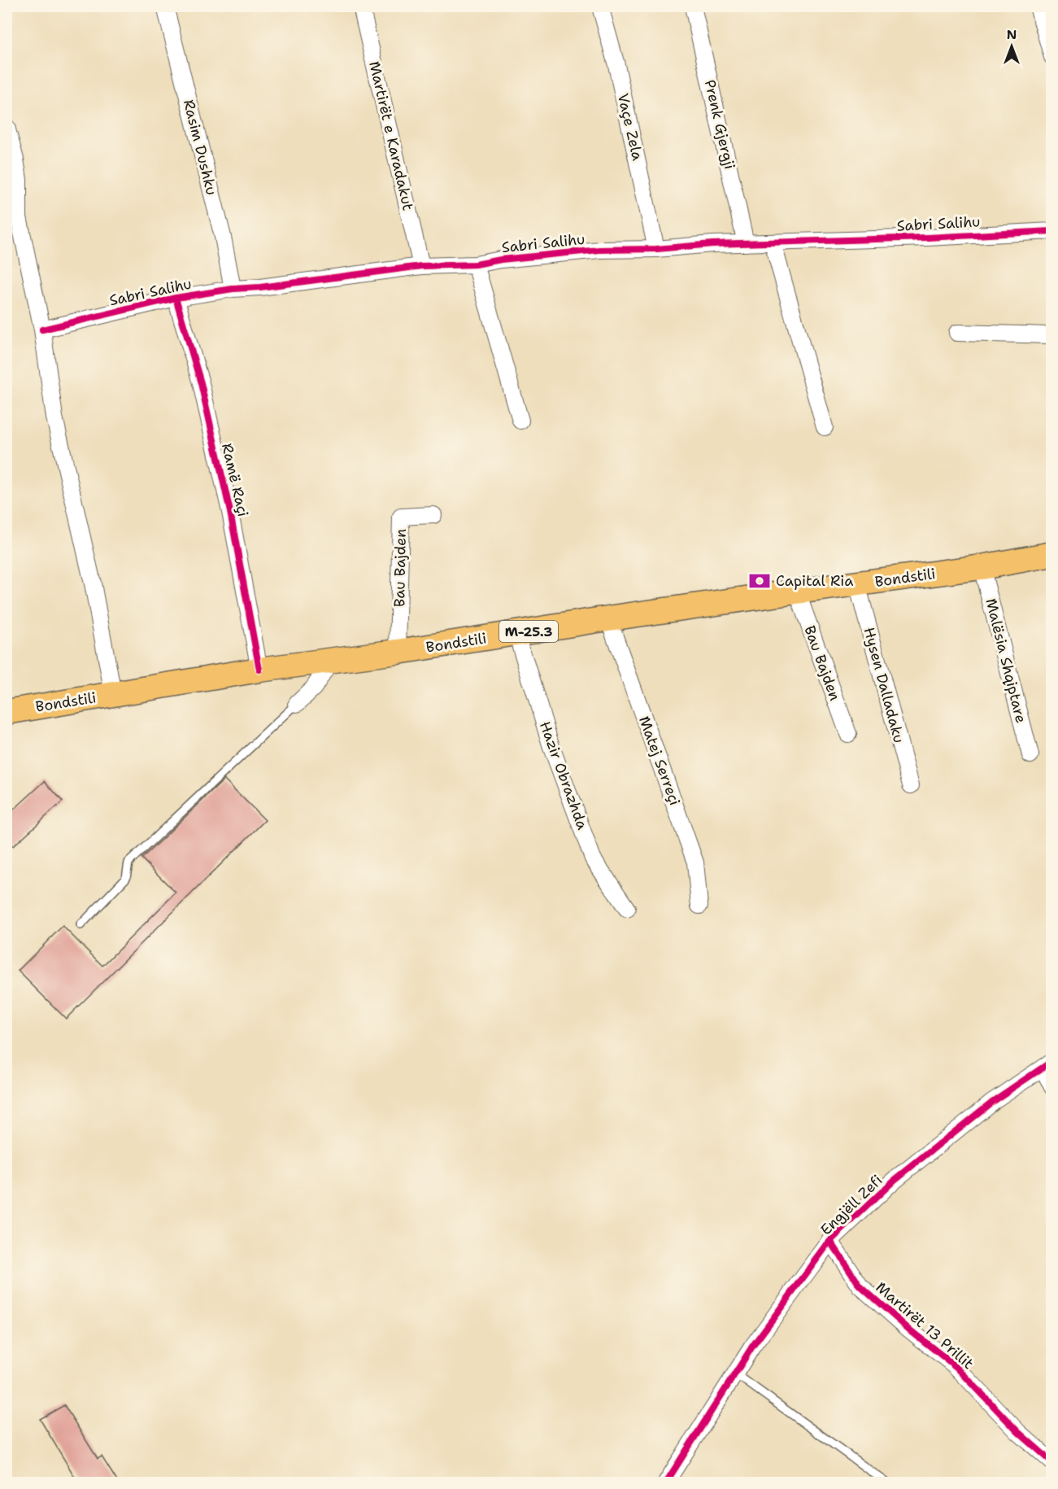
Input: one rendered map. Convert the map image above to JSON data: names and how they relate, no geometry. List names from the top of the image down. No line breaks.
{"streets":{"main road":["Bondstili","M-25.3"],"street":["Prenk Gjergji","Vaçe Zela","Martirët e Karadakut","Rasim Dushku","Sabri Salihu","Ramë Raçi","Bau Bajden","Malësia Shqiptare","Hysen Dalladaku","Matej Serreçi","Hazir Obrazhda","Engjëll Zefi","Martirët 13 Prillit"]},"crossings":[["Prenk Gjergji","Sabri Salihu"],["Vaçe Zela","Sabri Salihu"],["Martirët e Karadakut","Sabri Salihu"],["Rasim Dushku","Sabri Salihu"],["Sabri Salihu","Ramë Raçi"],["Ramë Raçi","Bondstili"],["Bau Bajden","Bondstili"],["Bondstili","Malësia Shqiptare"],["Bondstili","Hysen Dalladaku"],["Bondstili","Matej Serreçi"],["Bondstili","Hazir Obrazhda"],["Engjëll Zefi","Martirët 13 Prillit"]],"places":{"bank":["Capital Ria"]},"north":"top"}
